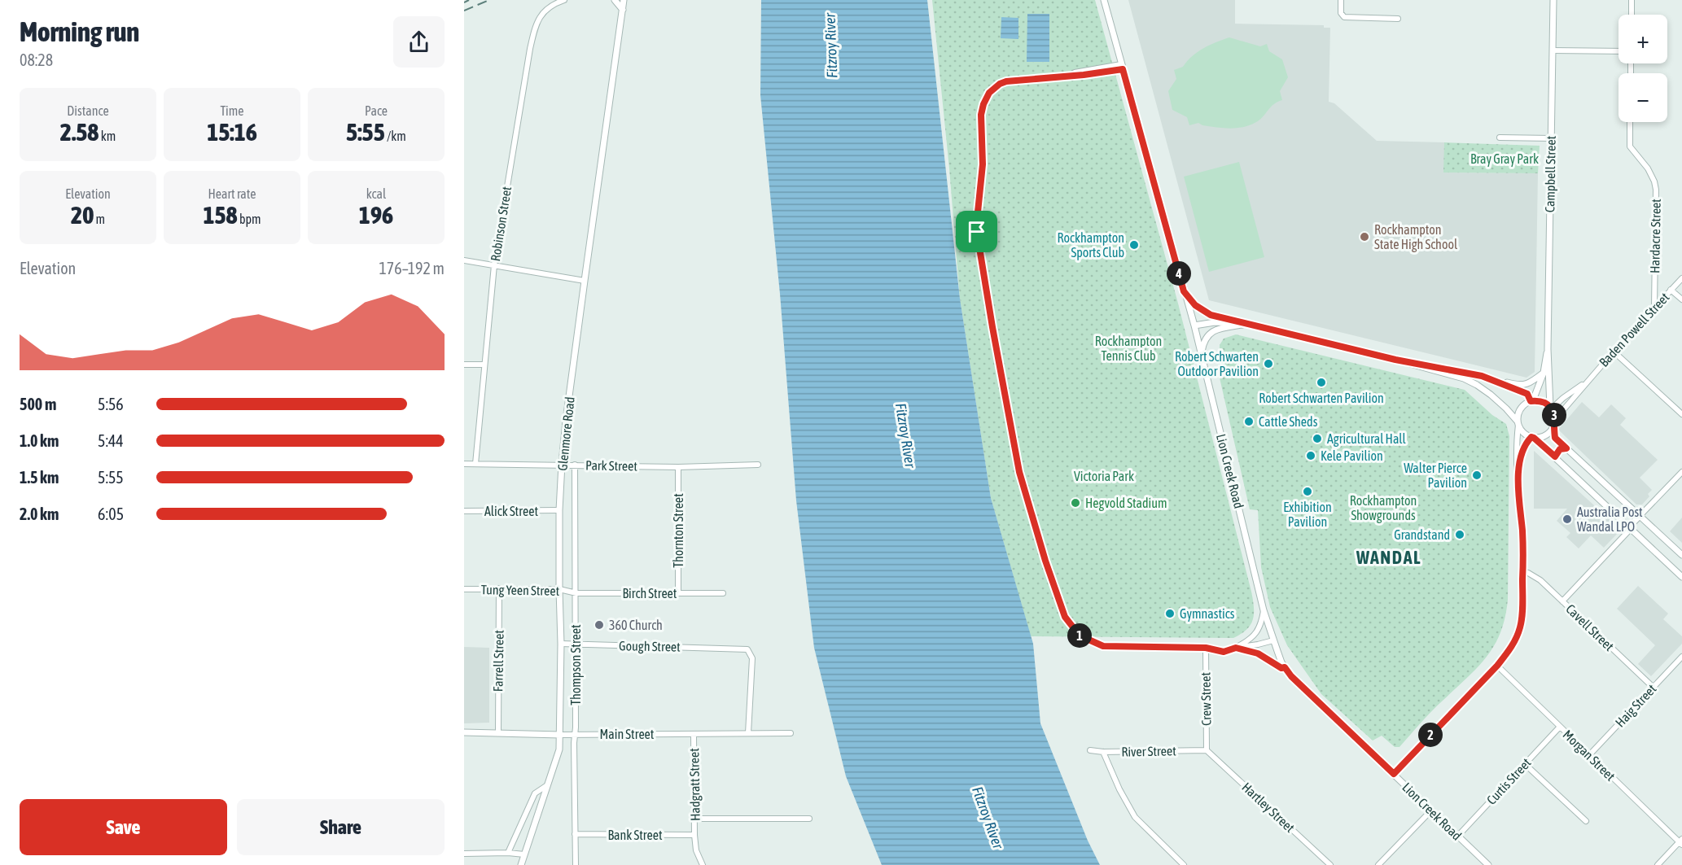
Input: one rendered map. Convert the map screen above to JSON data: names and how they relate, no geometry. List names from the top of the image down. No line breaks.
{"streets":{"street":["Campbell Street","Robinson Street","Hardacre Street","Baden Powell Street","Glenmore Road","Park Street","Lion Creek Road","Alick Street","Thornton Street","Tung Yeen Street","Birch Street","Cavell Street","Gough Street","Farrell Street","Thompson Street","Crew Street","Haig Street","Main Street","River Street","Morgan Street","Curtis Street","Hadgratt Street","Hartley Street","Bank Street"]},"crossings":[["Campbell Street","Baden Powell Street"],["Robinson Street","Park Street"],["Hardacre Street","Baden Powell Street"],["Glenmore Road","Park Street"],["Glenmore Road","Alick Street"],["Glenmore Road","Tung Yeen Street"],["Glenmore Road","Gough Street"],["Glenmore Road","Main Street"],["Park Street","Thornton Street"],["Park Street","Thompson Street"],["Lion Creek Road","Curtis Street"],["Thornton Street","Birch Street"],["Tung Yeen Street","Birch Street"],["Tung Yeen Street","Farrell Street"],["Tung Yeen Street","Thompson Street"],["Birch Street","Thompson Street"],["Cavell Street","Haig Street"],["Gough Street","Thompson Street"],["Gough Street","Main Street"],["Farrell Street","Main Street"],["Thompson Street","Main Street"],["Thompson Street","Bank Street"],["Crew Street","River Street"],["Crew Street","Hartley Street"],["Haig Street","Morgan Street"],["Main Street","Hadgratt Street"],["River Street","Hartley Street"],["Morgan Street","Curtis Street"],["Hadgratt Street","Bank Street"]],"districts":["WANDAL"],"water":["Fitzroy River"],"parks":["Bray Gray Park","Rockhampton Tennis Club","Victoria Park","Rockhampton Showgrounds"],"places":["Rockhampton State High School","Rockhampton Sports Club","Robert Schwarten Outdoor Pavilion","Robert Schwarten Pavilion","Cattle Sheds","Agricultural Hall","Kele Pavilion","Walter Pierce Pavilion","Exhibition Pavilion","Hegvold Stadium","Australia Post Wandal LPO","Grandstand","Gymnastics","360 Church"],"page":{"heading":["Morning run","08:28"],"map_buttons":["+","−"],"stats":[["Distance","2.58 km"],["Time","15:16"],["Pace","5:55 /km"],["Elevation","20 m"],["Heart rate","158 bpm"],["kcal","196"]],"chart":["Elevation","176–192 m"],"pins":["4","3","1","2"],"list":[{"name":"500 m","note":"5:56"},{"name":"1.0 km","note":"5:44"},{"name":"1.5 km","note":"5:55"},{"name":"2.0 km","note":"6:05"}],"buttons":["Save","Share"]}}
